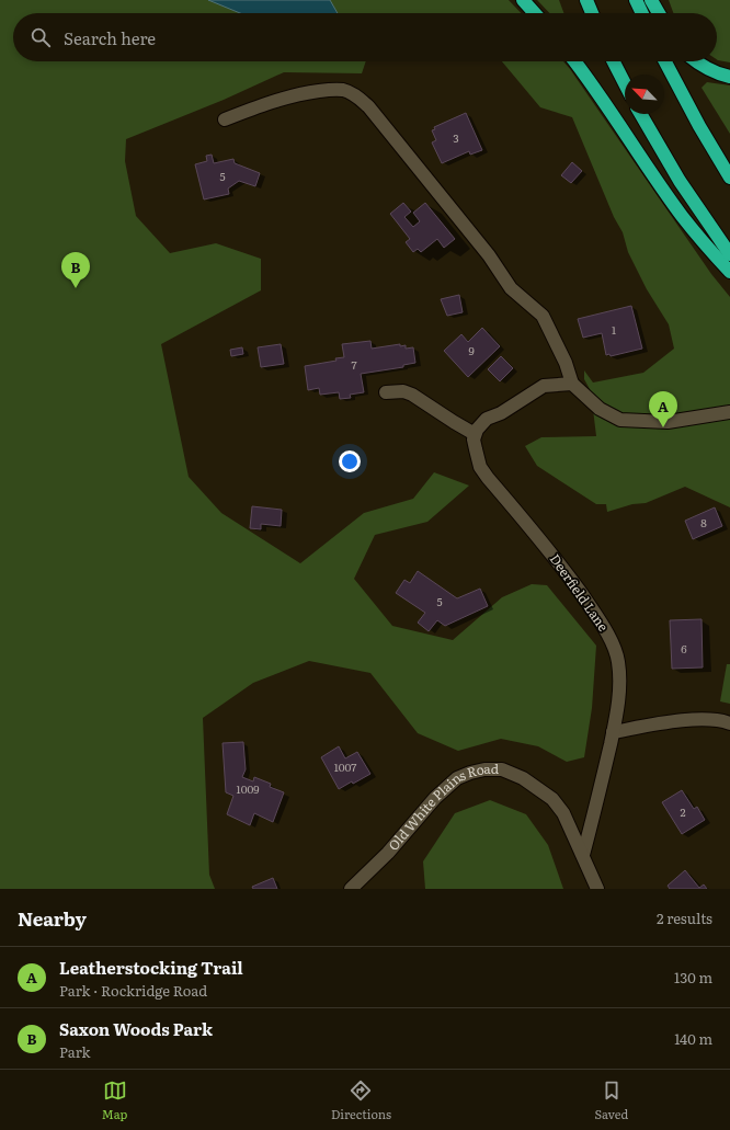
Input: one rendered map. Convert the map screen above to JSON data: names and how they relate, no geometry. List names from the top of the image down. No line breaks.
{"streets":{"street":["Deerfield Lane","Old White Plains Road"]},"crossings":[["Deerfield Lane","Old White Plains Road"]],"house_numbers":["3","5","1","9","7","8","5","6","1007","1009","2"],"north":"top left","page":{"search":"Search here","pins":["B","A"],"heading":["Nearby","2 results"],"list":[{"mark":"A","name":"Leatherstocking Trail","note":"Park · Rockridge Road","value":"130 m"},{"mark":"B","name":"Saxon Woods Park","note":"Park","value":"140 m"}],"nav":["Map","Directions","Saved"]}}
